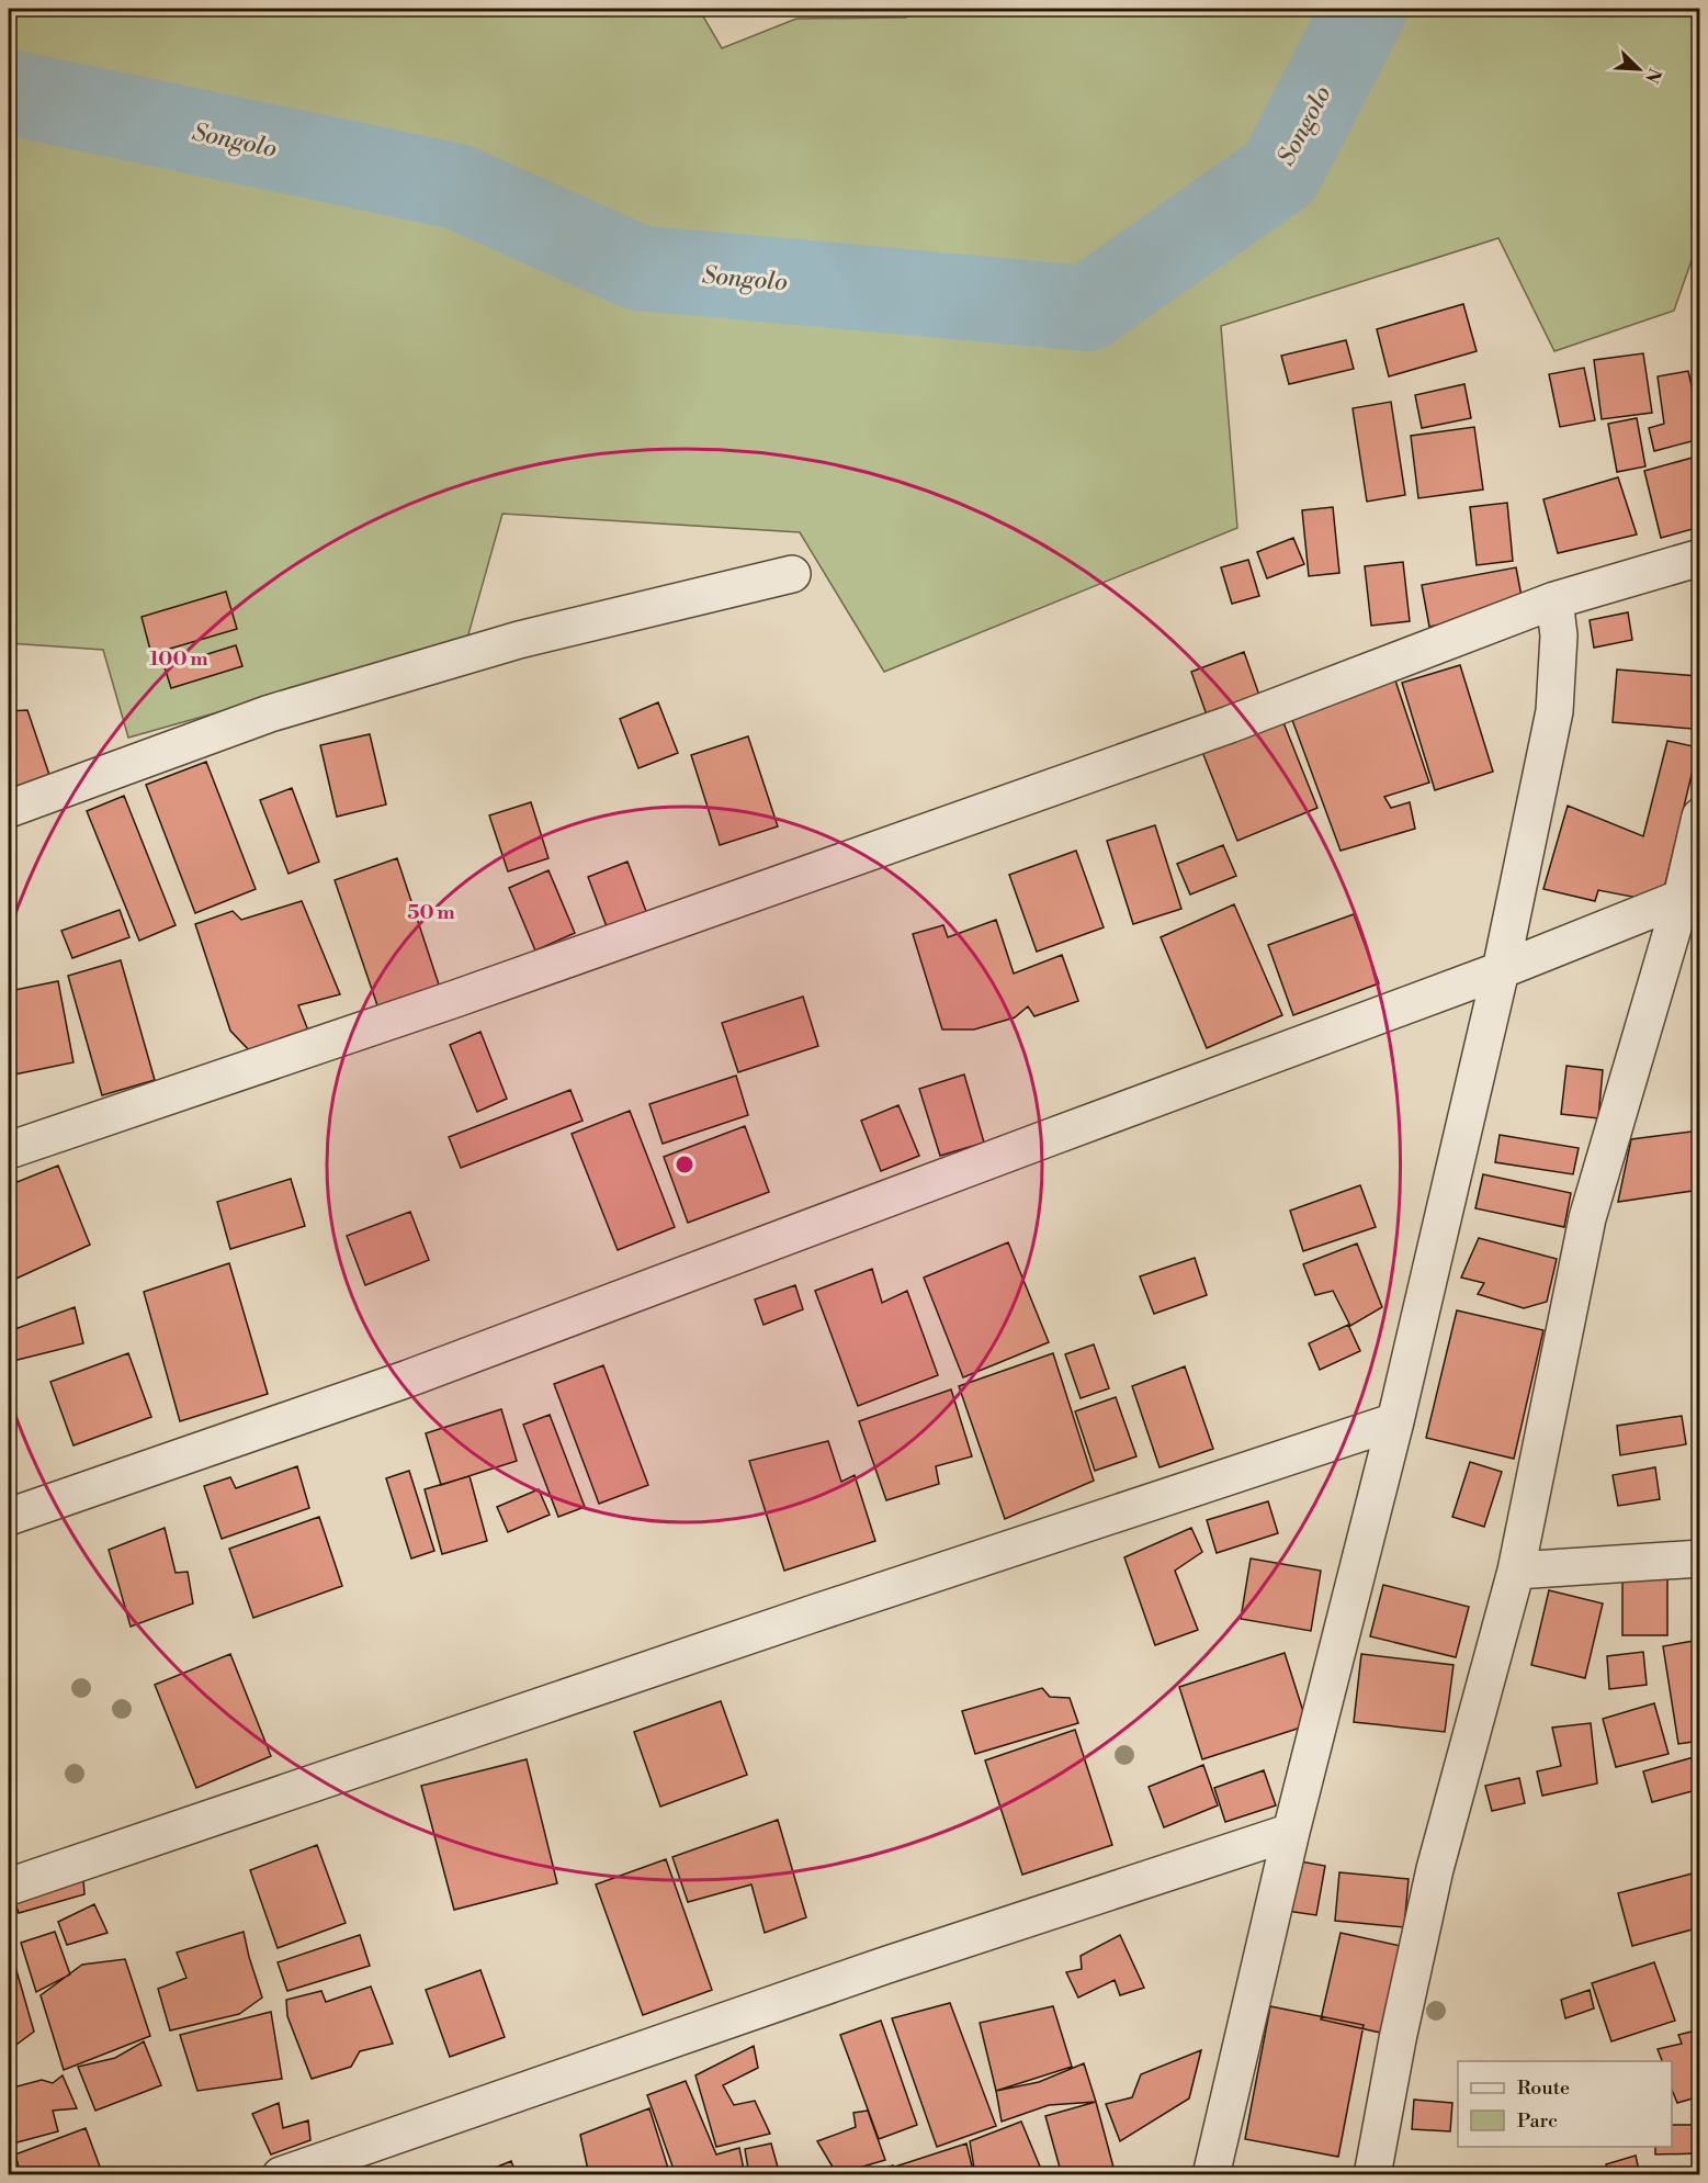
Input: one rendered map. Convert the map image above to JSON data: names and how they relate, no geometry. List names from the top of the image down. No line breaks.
{"water":["Songolo"],"legend":["Route","Parc"],"north":"bottom right","rings":["100 m","50 m"]}
